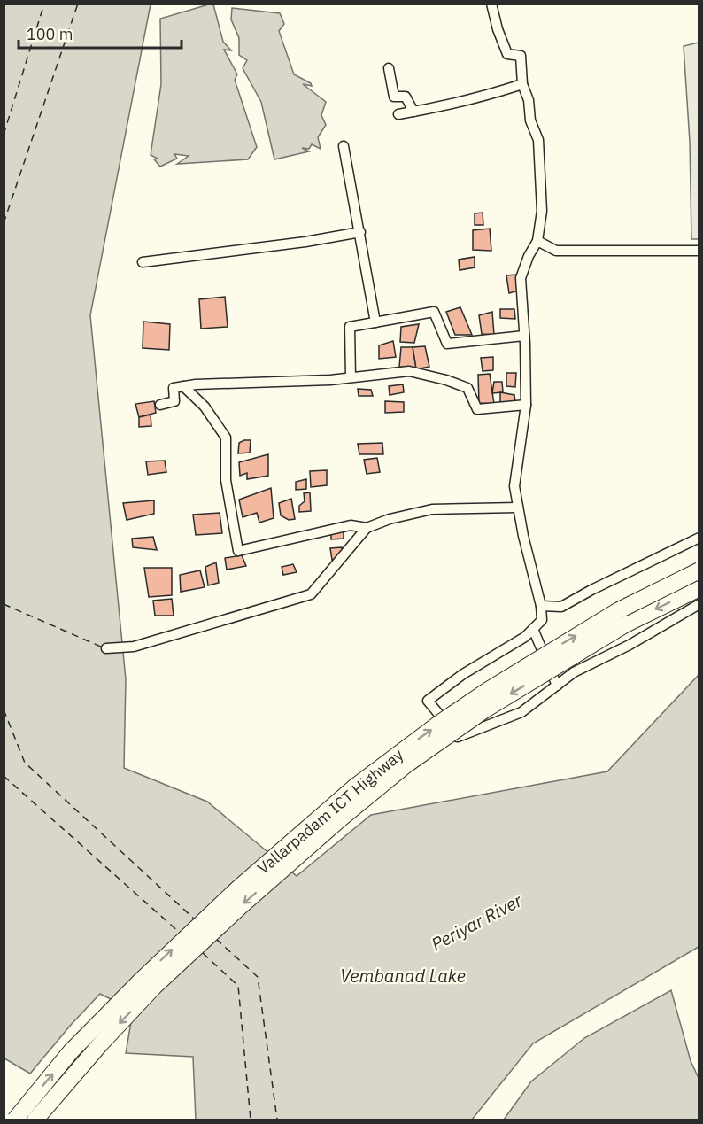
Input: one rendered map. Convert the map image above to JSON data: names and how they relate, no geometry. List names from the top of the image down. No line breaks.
{"streets":{"highway":["Vallarpadam ICT Highway"]},"water":["Periyar River","Vembanad Lake"],"scale_bar":"100 m"}
